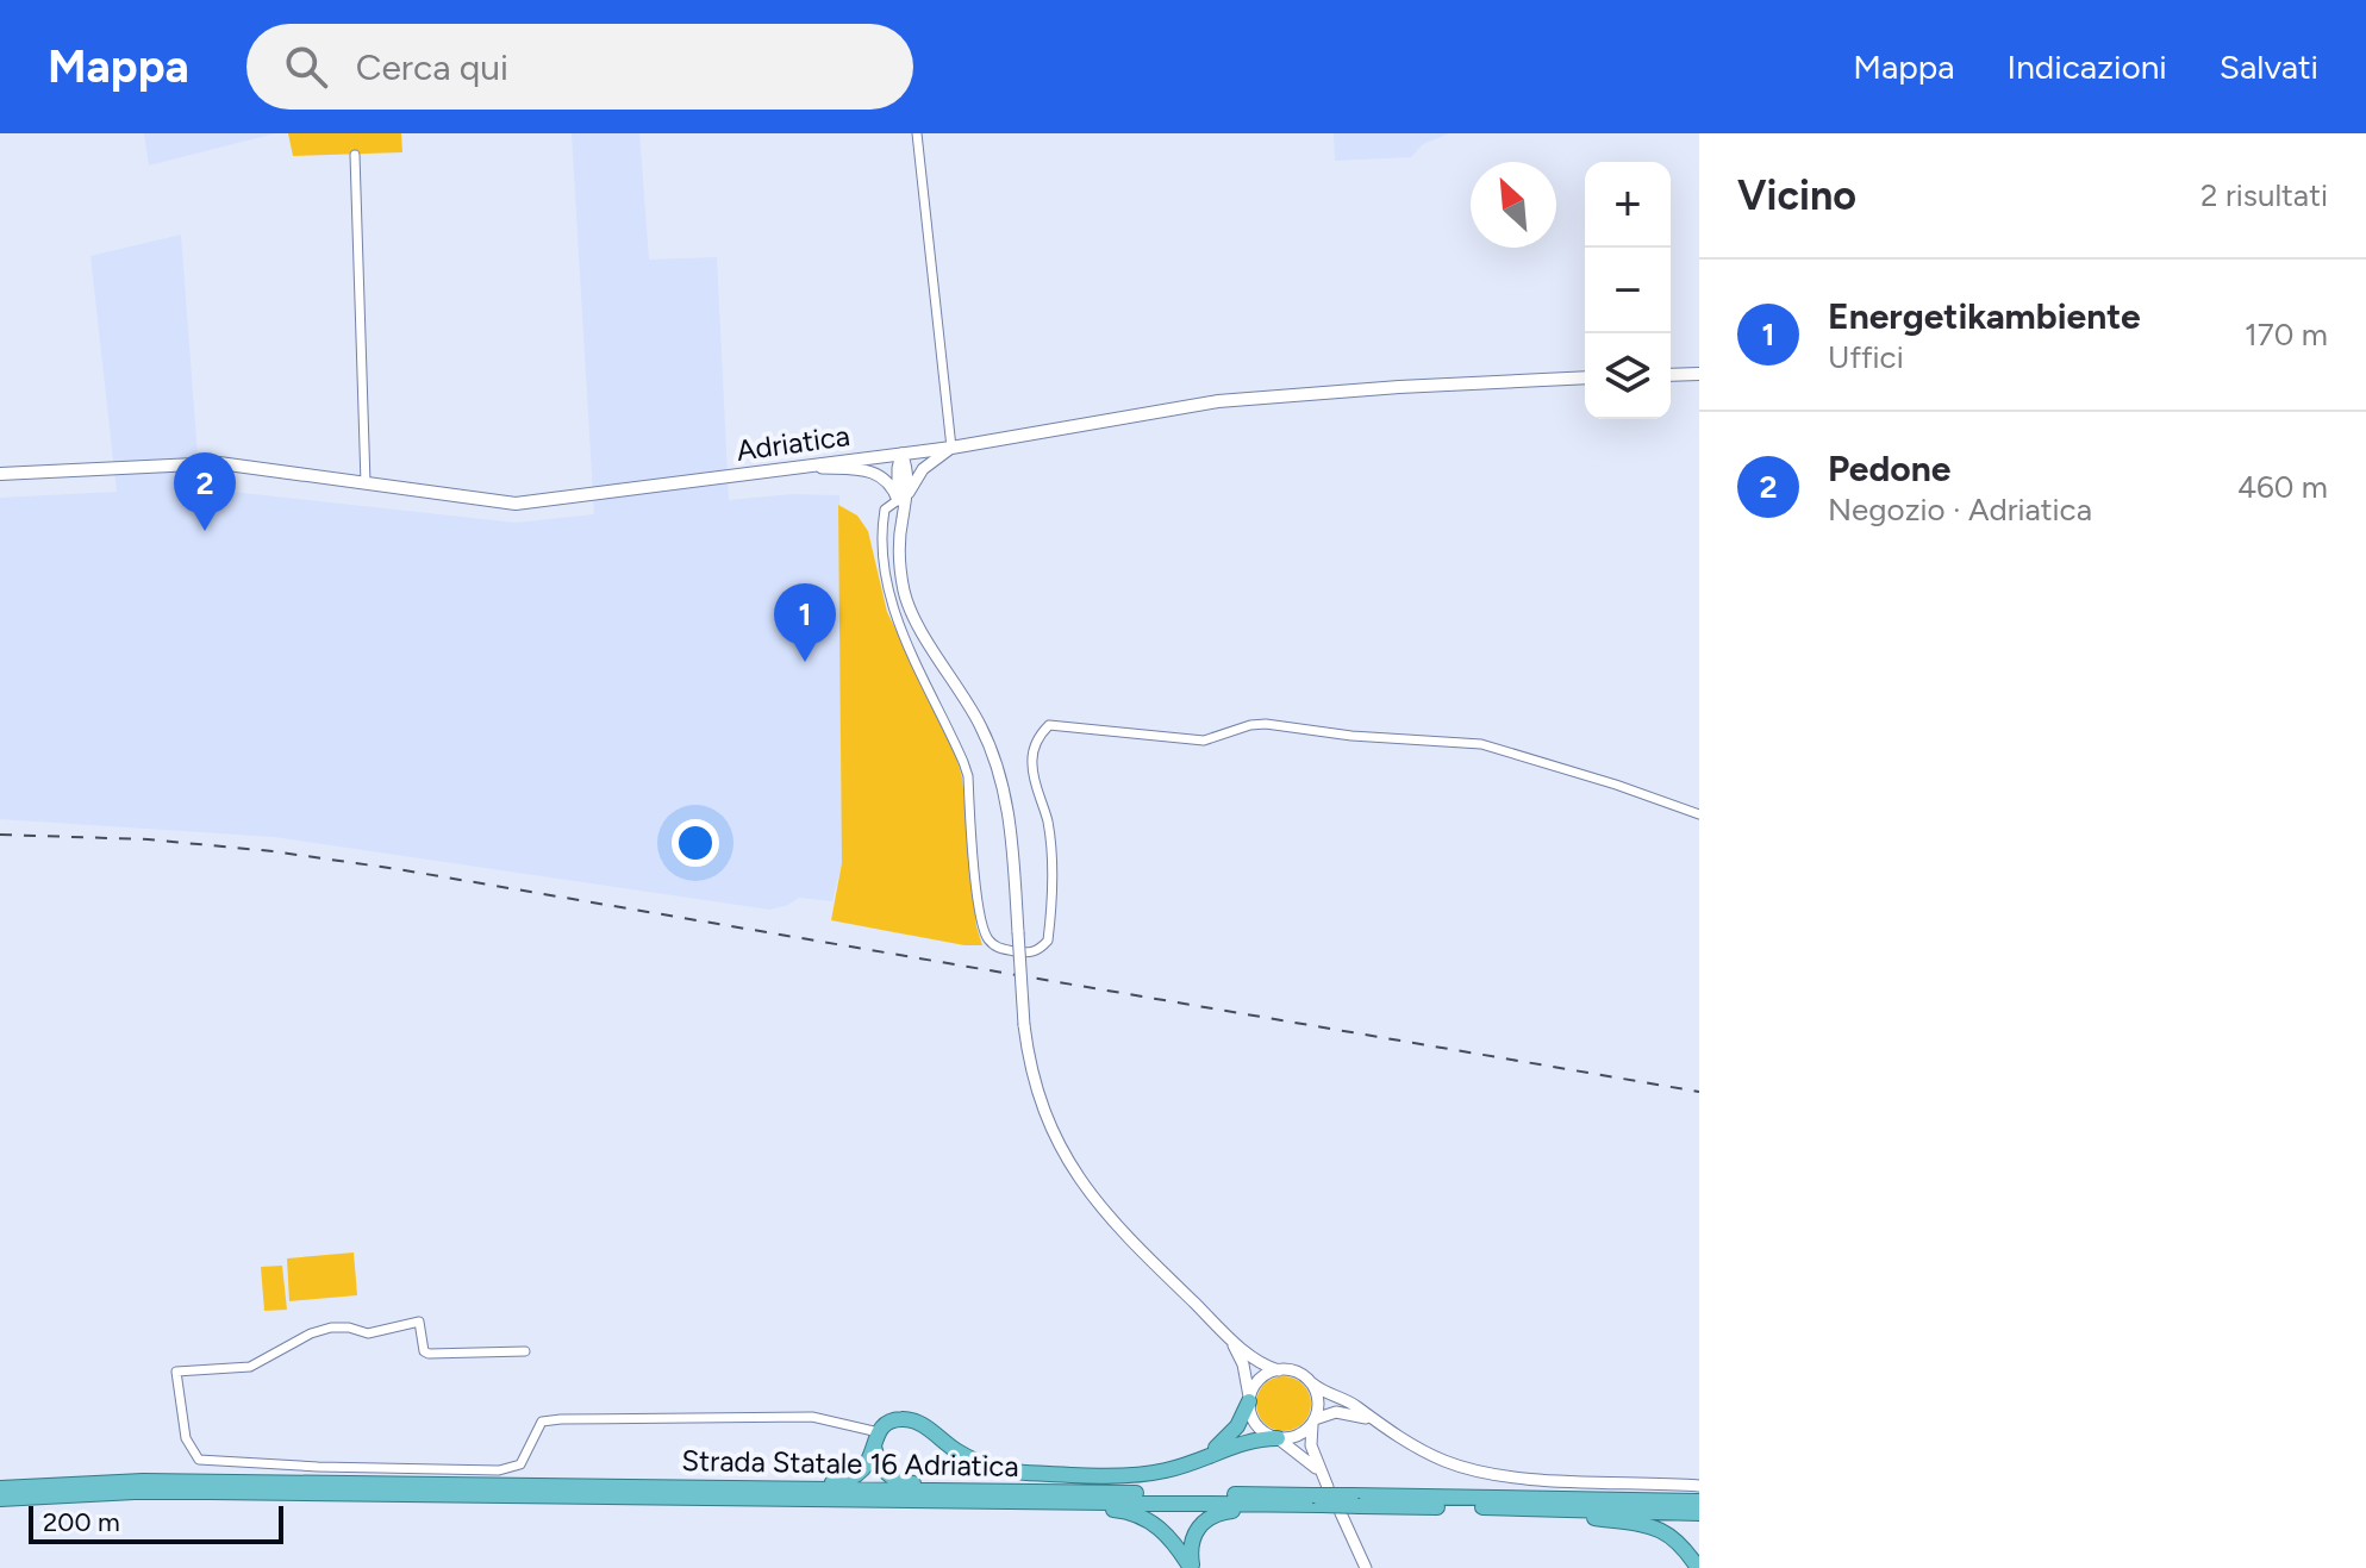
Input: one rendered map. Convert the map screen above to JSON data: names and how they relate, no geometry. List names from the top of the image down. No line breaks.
{"streets":{"highway":["Strada Statale 16 Adriatica"],"main road":["Adriatica"]},"scale_bar":"200 m","north":"top left","page":{"header":"Mappa","search":"Cerca qui","nav":["Mappa","Indicazioni","Salvati"],"heading":["Vicino","2 risultati"],"map_buttons":["+","−"],"list":[{"mark":"1","name":"Energetikambiente","note":"Uffici","value":"170 m"},{"mark":"2","name":"Pedone","note":"Negozio · Adriatica","value":"460 m"}],"pins":["2","1"],"scale":"200 m"}}
